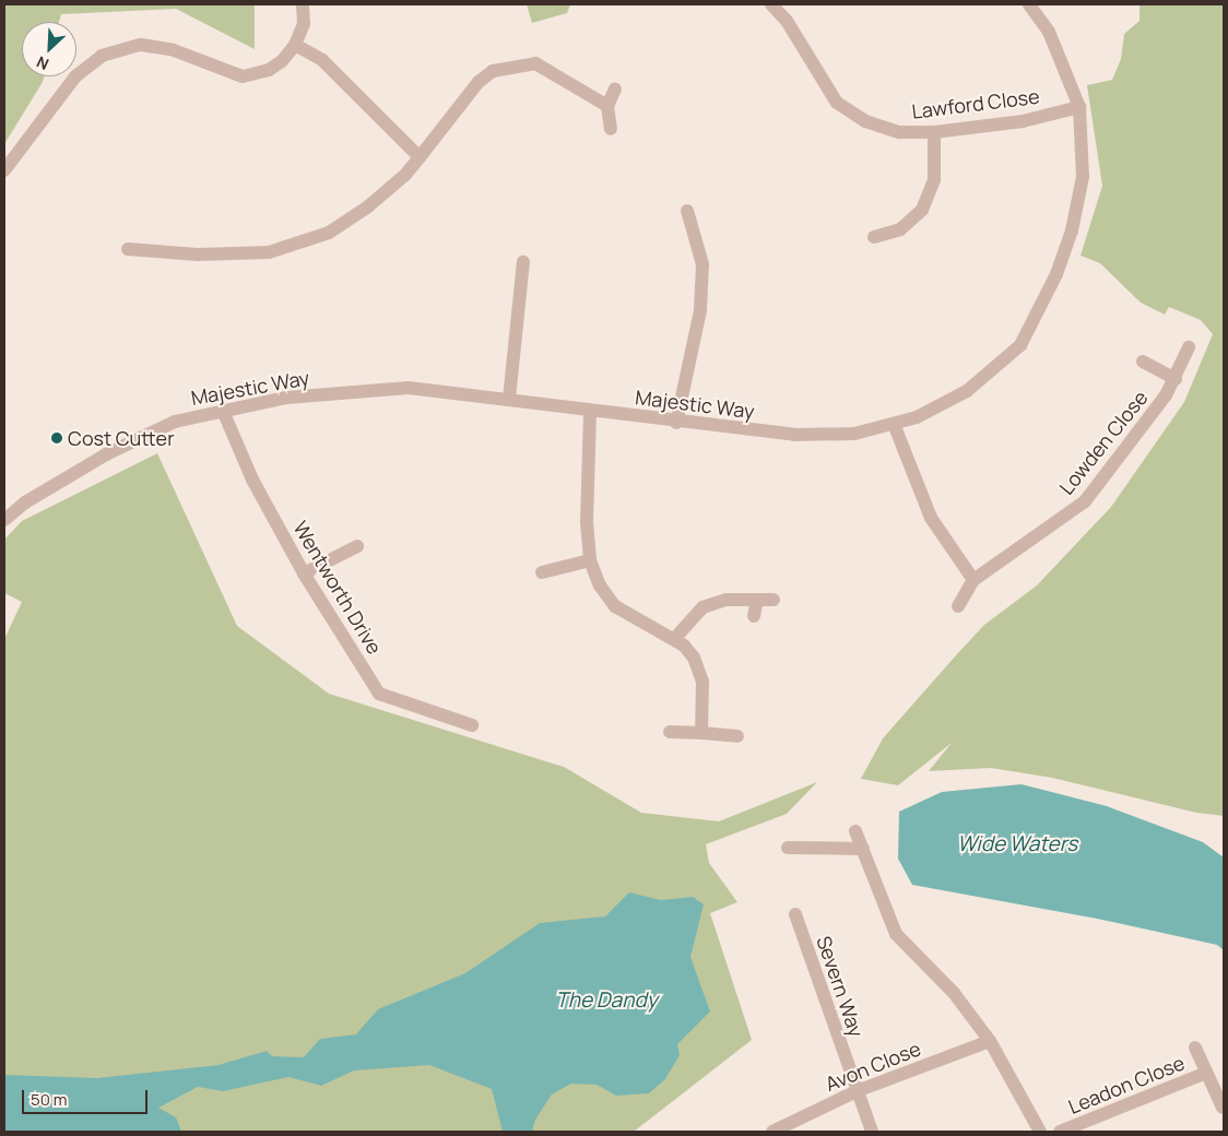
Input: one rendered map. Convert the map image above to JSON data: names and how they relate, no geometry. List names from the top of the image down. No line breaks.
{"streets":{"street":["Lawford Close","Majestic Way","Lowden Close","Wentworth Drive","Severn Way","Avon Close","Leadon Close"]},"crossings":[["Lawford Close","Majestic Way"],["Majestic Way","Wentworth Drive"],["Severn Way","Avon Close"]],"water":["Wide Waters","The Dandy"],"places":["Cost Cutter"],"scale_bar":"50 m","north":"bottom left"}
